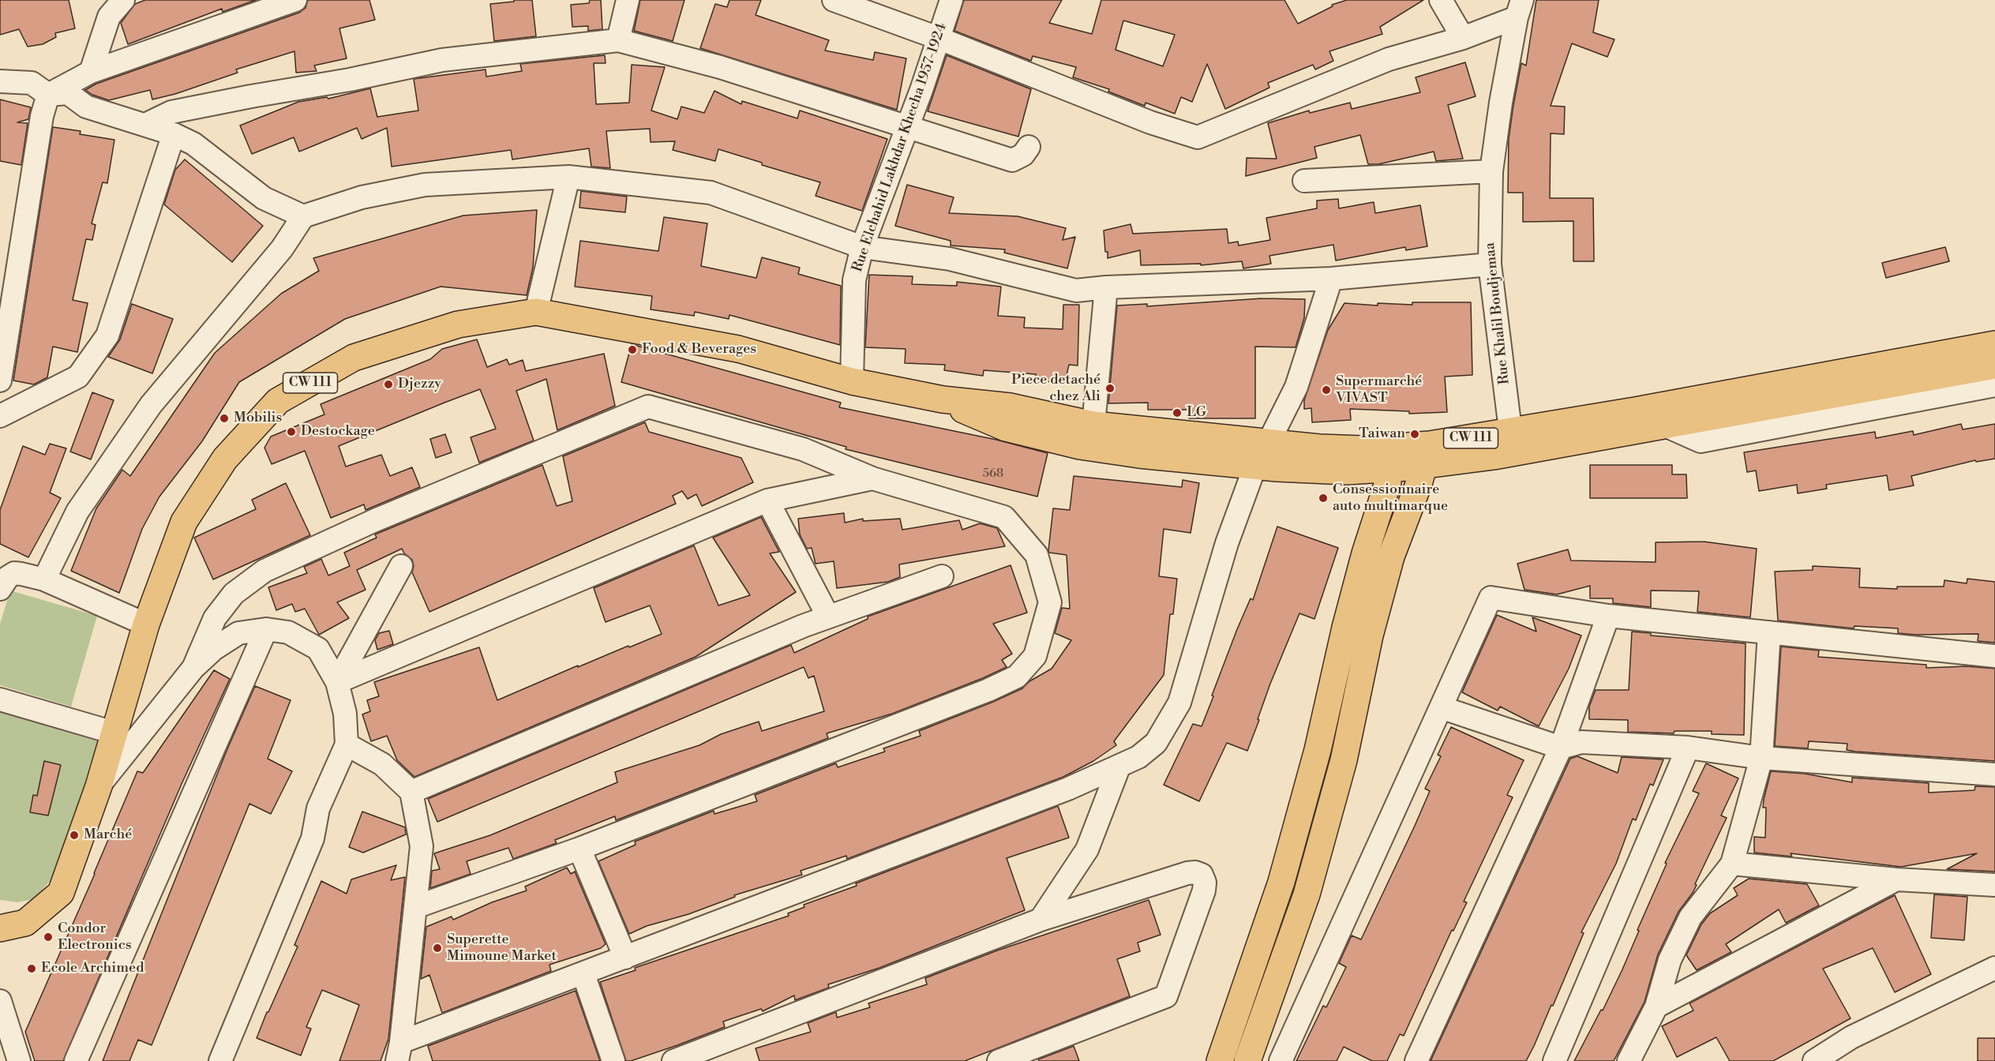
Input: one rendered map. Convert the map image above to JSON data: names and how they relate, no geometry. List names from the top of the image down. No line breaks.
{"streets":{"main road":["CW 111"],"street":["Rue Elchahid Lakhdar Khecha 1957-1924","Rue Khalil Boudjemaa"]},"crossings":[["Rue Elchahid Lakhdar Khecha 1957-1924","CW 111"],["Rue Khalil Boudjemaa","CW 111"]],"places":["Food & Beverages","Djezzy","Piece detaché chez Ali","Supermarché VIVAST","LG","Mobilis","Destockage","Taiwan","Consessionnaire auto multimarque","Marché","Condor Electronics","Superette Mimoune Market","Ecole Archimed"],"house_numbers":["568"]}
